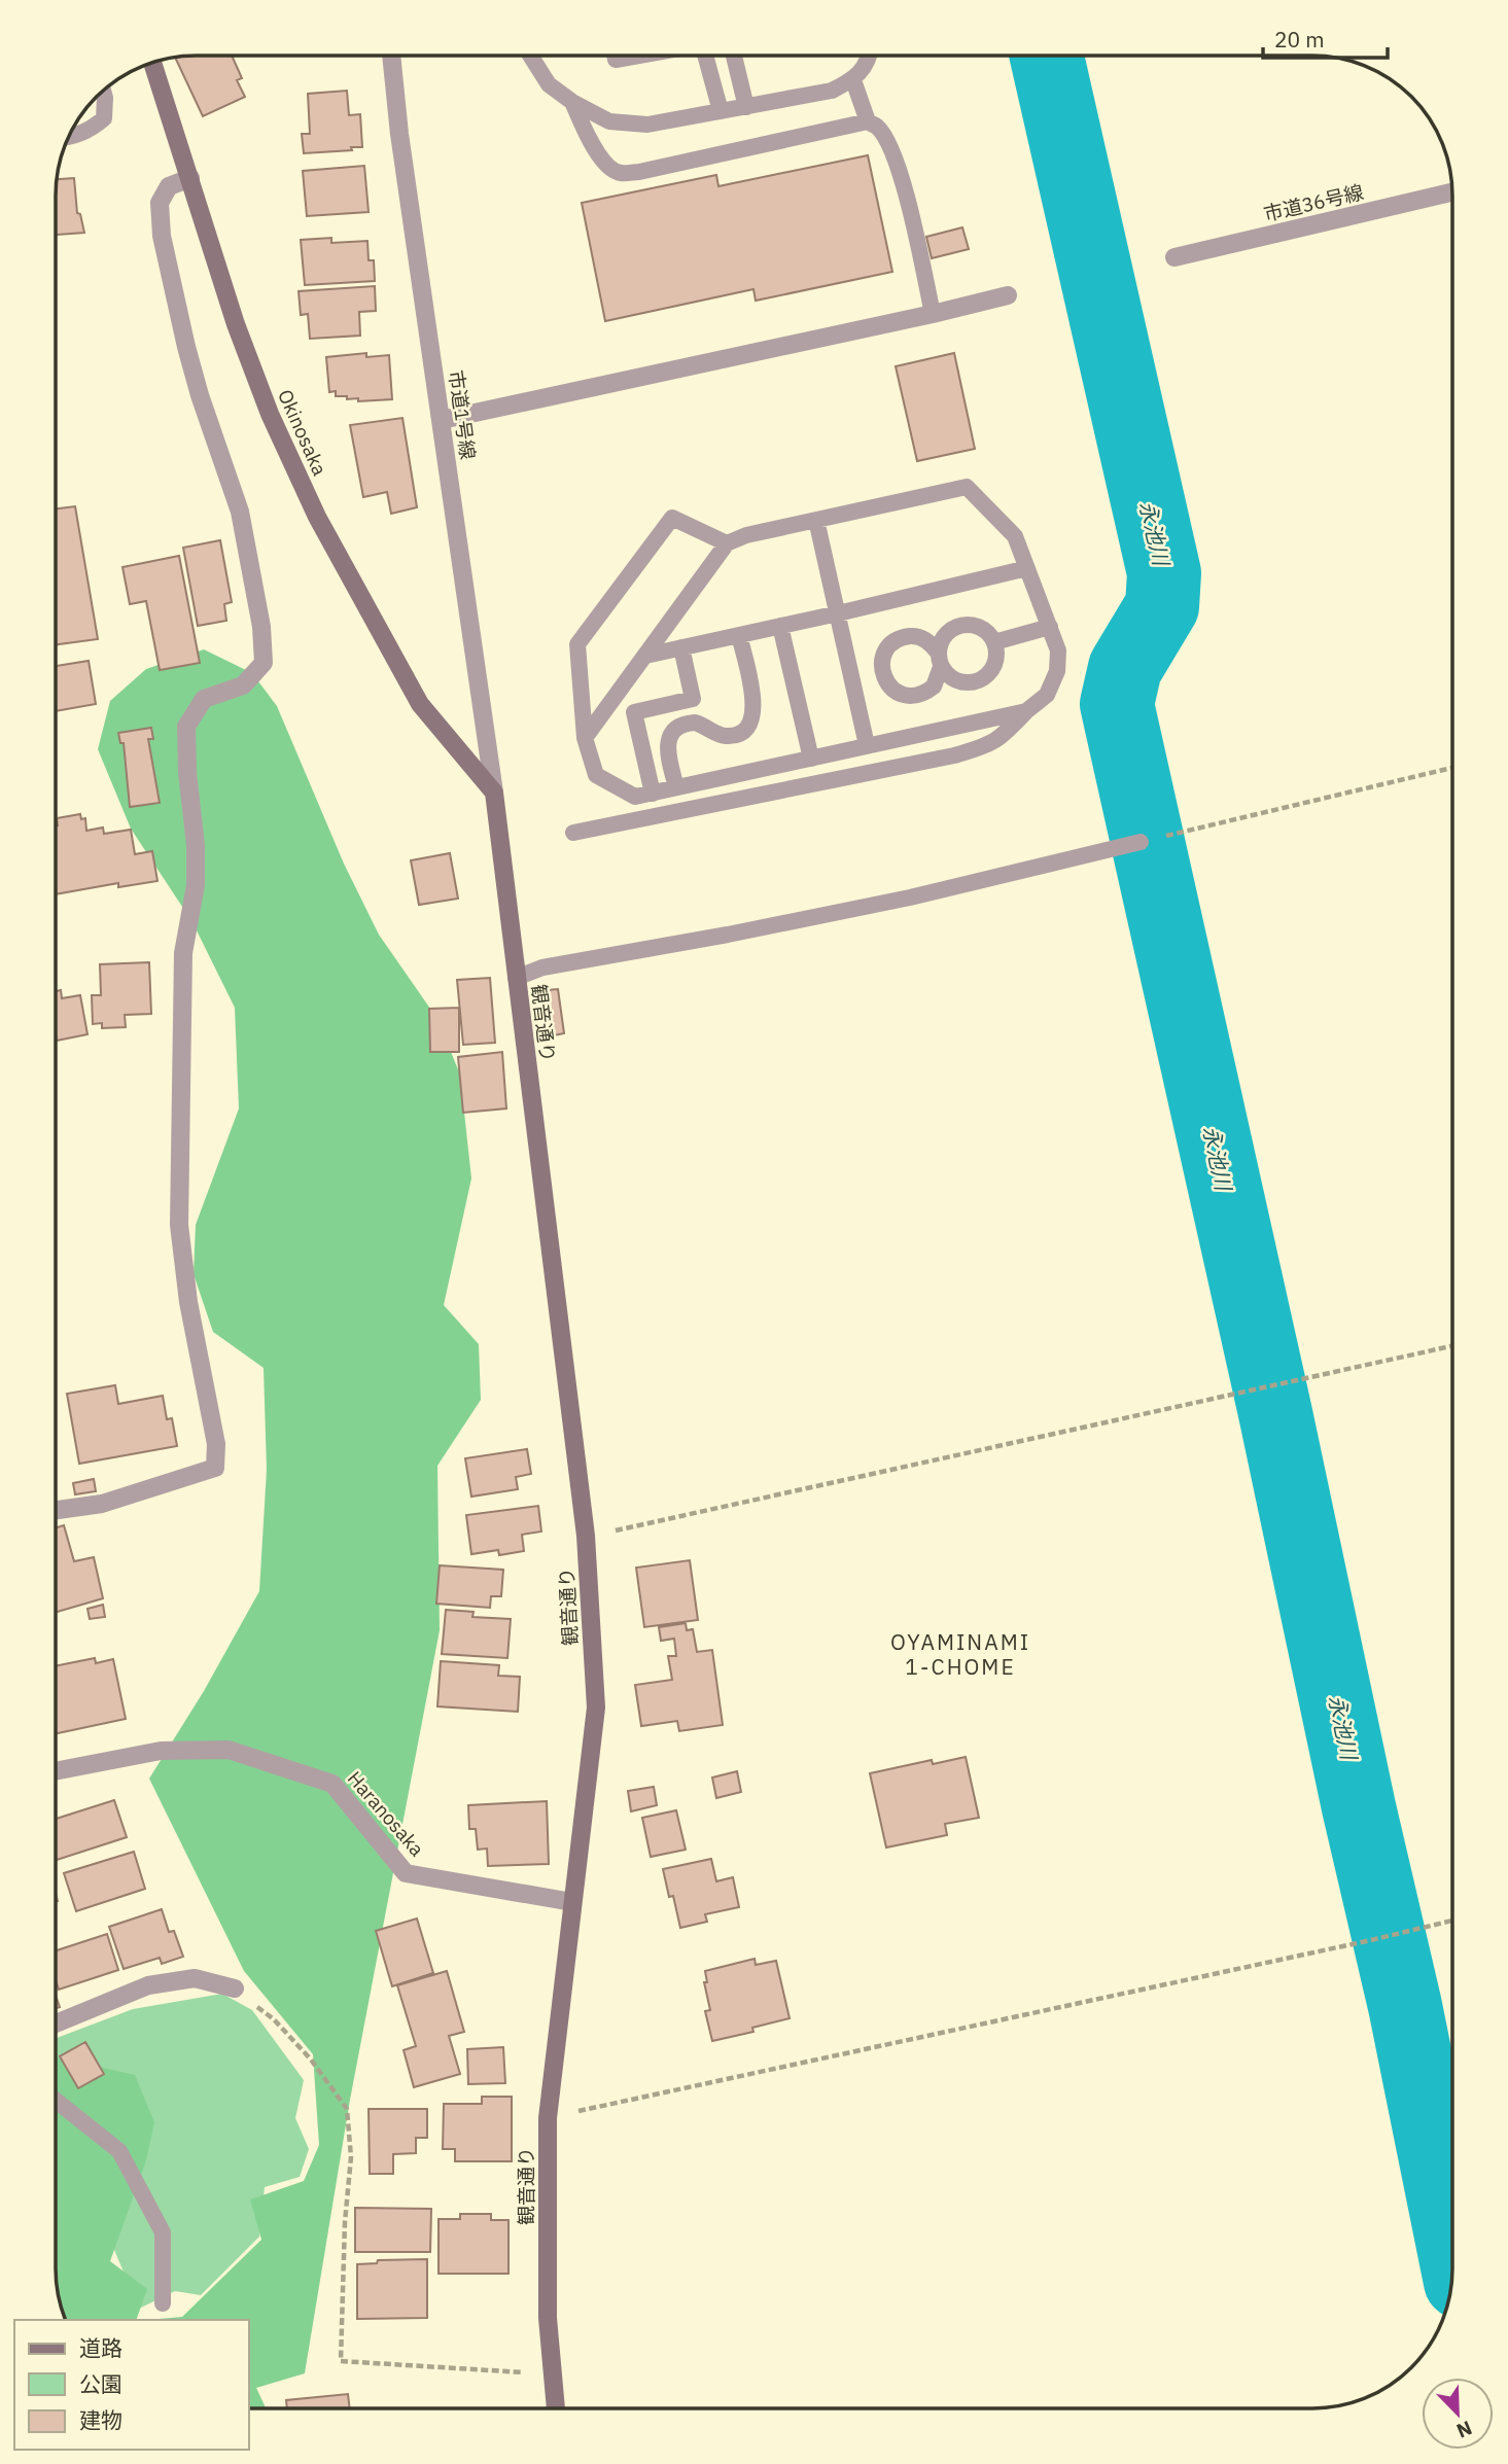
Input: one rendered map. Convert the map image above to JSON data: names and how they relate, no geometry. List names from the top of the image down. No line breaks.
{"streets":{"main road":["Okinosaka","観音通り"],"street":["市道36号線","市道1号線","Haranosaka"]},"crossings":[["市道1号線","Okinosaka"],["市道1号線","観音通り"],["Okinosaka","観音通り"],["観音通り","Haranosaka"]],"districts":["OYAMINAMI 1-CHOME"],"water":["永池川"],"legend":["道路","公園","建物"],"scale_bar":"20 m","north":"bottom right"}
